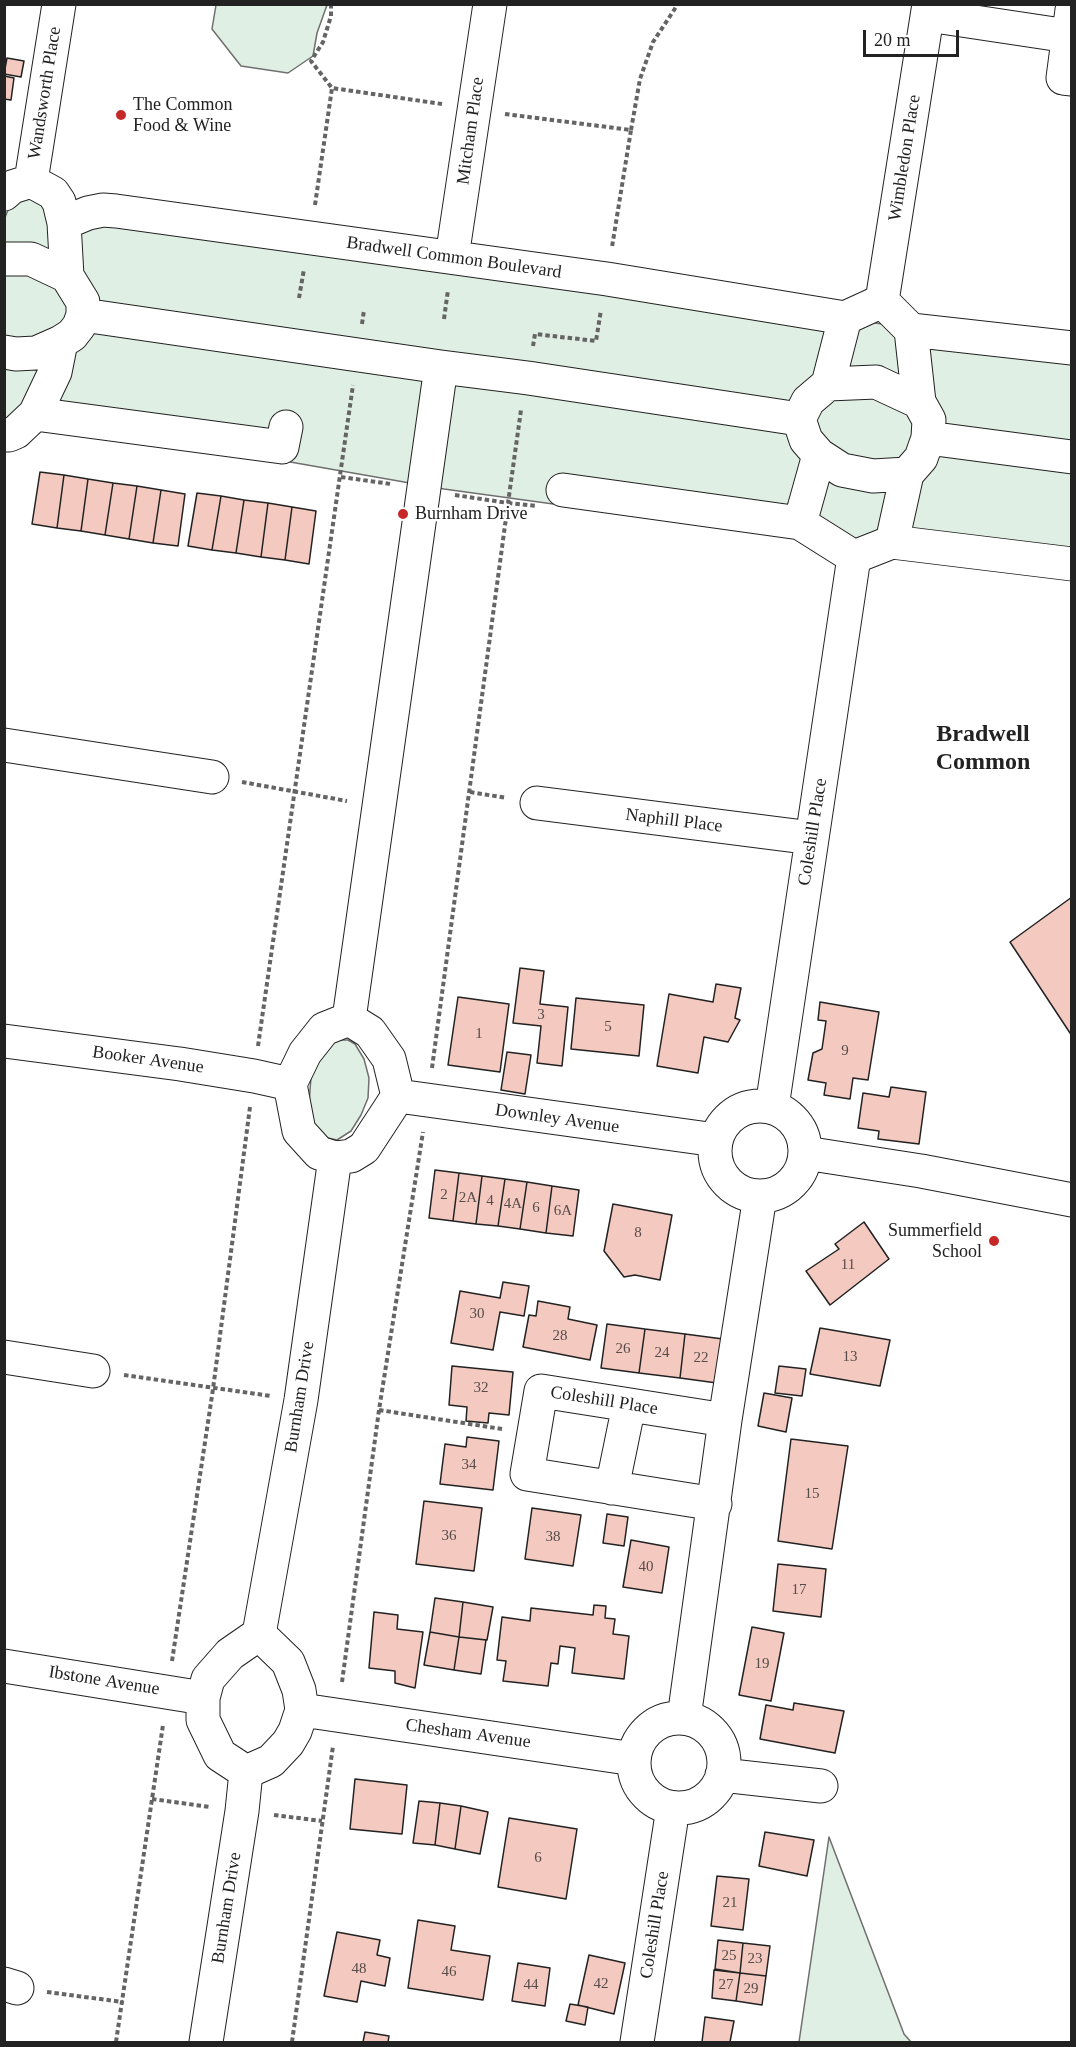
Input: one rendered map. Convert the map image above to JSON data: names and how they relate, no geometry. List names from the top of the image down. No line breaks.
{"streets":{"street":["Wandsworth Place","Mitcham Place","Wimbledon Place","Bradwell Common Boulevard","Naphill Place","Coleshill Place","Booker Avenue","Downley Avenue","Burnham Drive","Ibstone Avenue","Chesham Avenue"]},"crossings":[["Wandsworth Place","Bradwell Common Boulevard"],["Mitcham Place","Bradwell Common Boulevard"],["Naphill Place","Coleshill Place"],["Coleshill Place","Downley Avenue"],["Coleshill Place","Chesham Avenue"],["Booker Avenue","Downley Avenue"],["Booker Avenue","Burnham Drive"],["Downley Avenue","Burnham Drive"],["Burnham Drive","Ibstone Avenue"],["Burnham Drive","Chesham Avenue"],["Ibstone Avenue","Chesham Avenue"]],"districts":["Bradwell Common"],"places":["The Common Food & Wine","Burnham Drive","Summerfield School"],"house_numbers":["3","5","1","9","2","2A","4","4A","6","6A","8","11","30","28","26","24","13","22","32","34","15","36","38","40","17","19","6","21","25","23","48","46","42","44","27","29"],"scale_bar":"20 m"}
